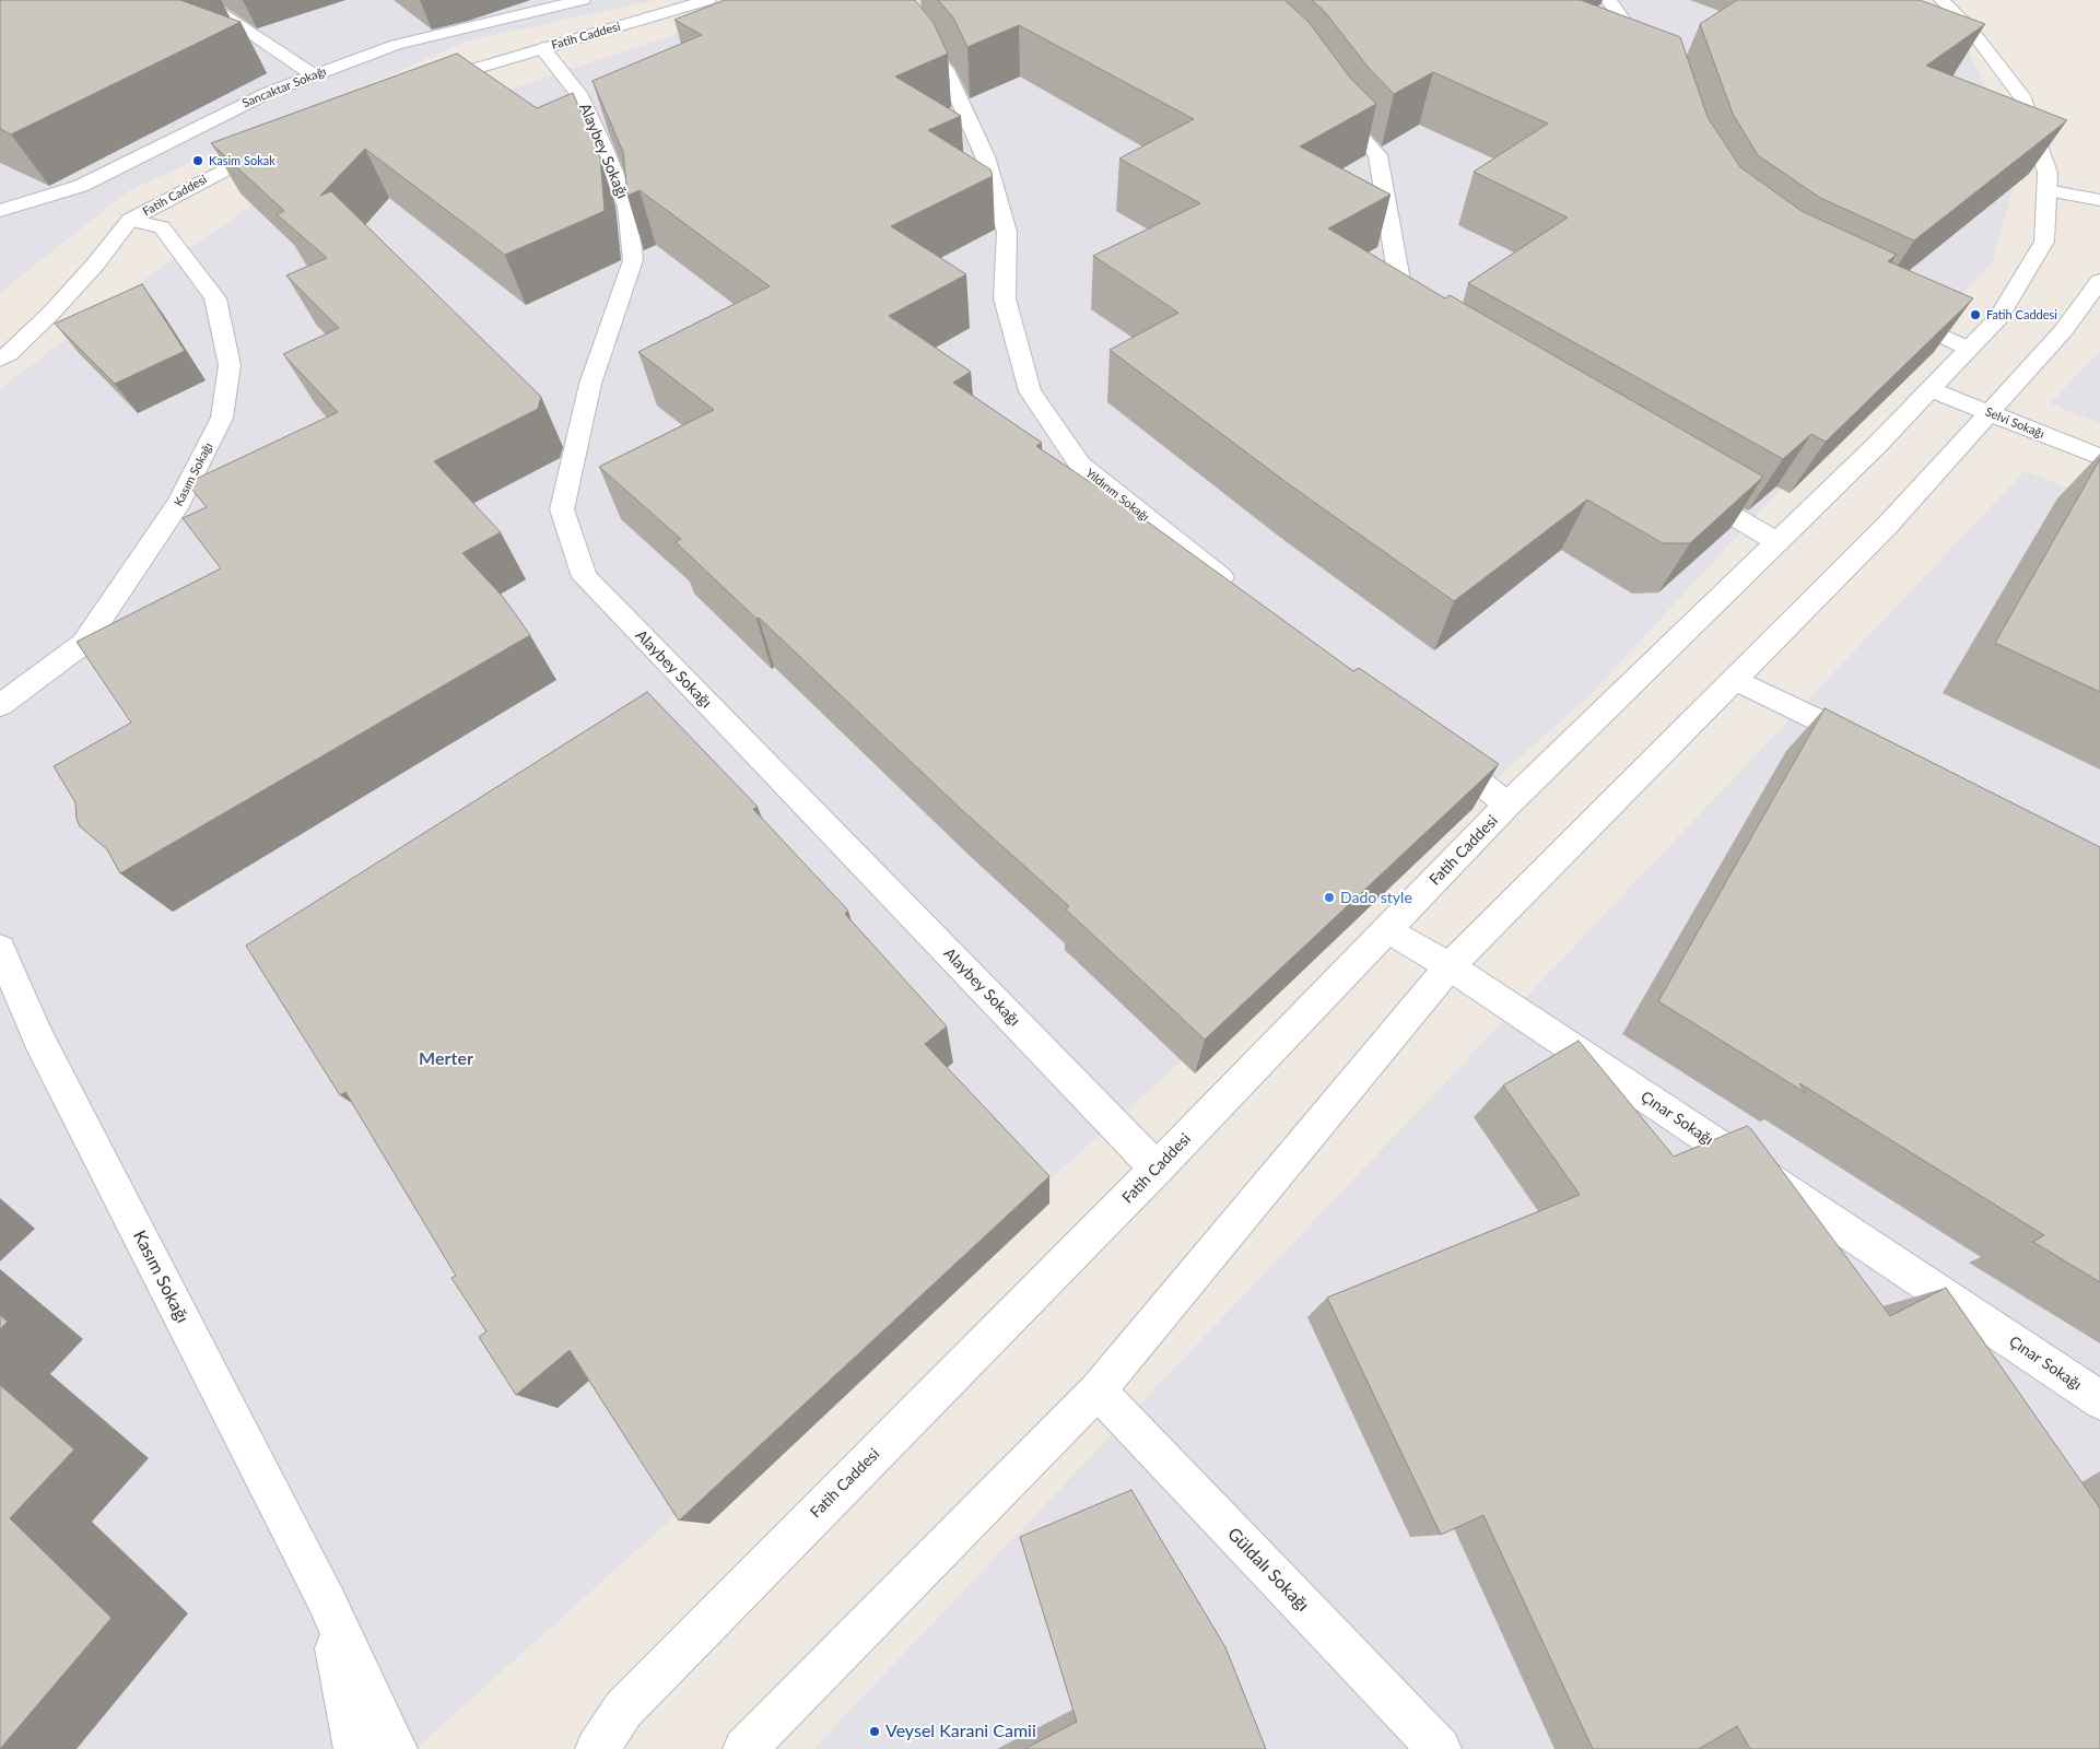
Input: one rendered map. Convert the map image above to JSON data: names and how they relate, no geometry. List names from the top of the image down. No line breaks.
{"streets":{"street":["Fatih Caddesi","Sancaktar Sokağı","Alaybey Sokağı","Selvi Sokağı","Kasım Sokağı","Yıldırım Sokağı","Çınar Sokağı","Güldalı Sokağı"]},"crossings":[["Fatih Caddesi","Alaybey Sokağı"],["Fatih Caddesi","Selvi Sokağı"],["Fatih Caddesi","Kasım Sokağı"],["Fatih Caddesi","Çınar Sokağı"]],"districts":["Merter"],"places":["Kasim Sokak","Fatih Caddesi","Dado style","Veysel Karani Camii"]}
